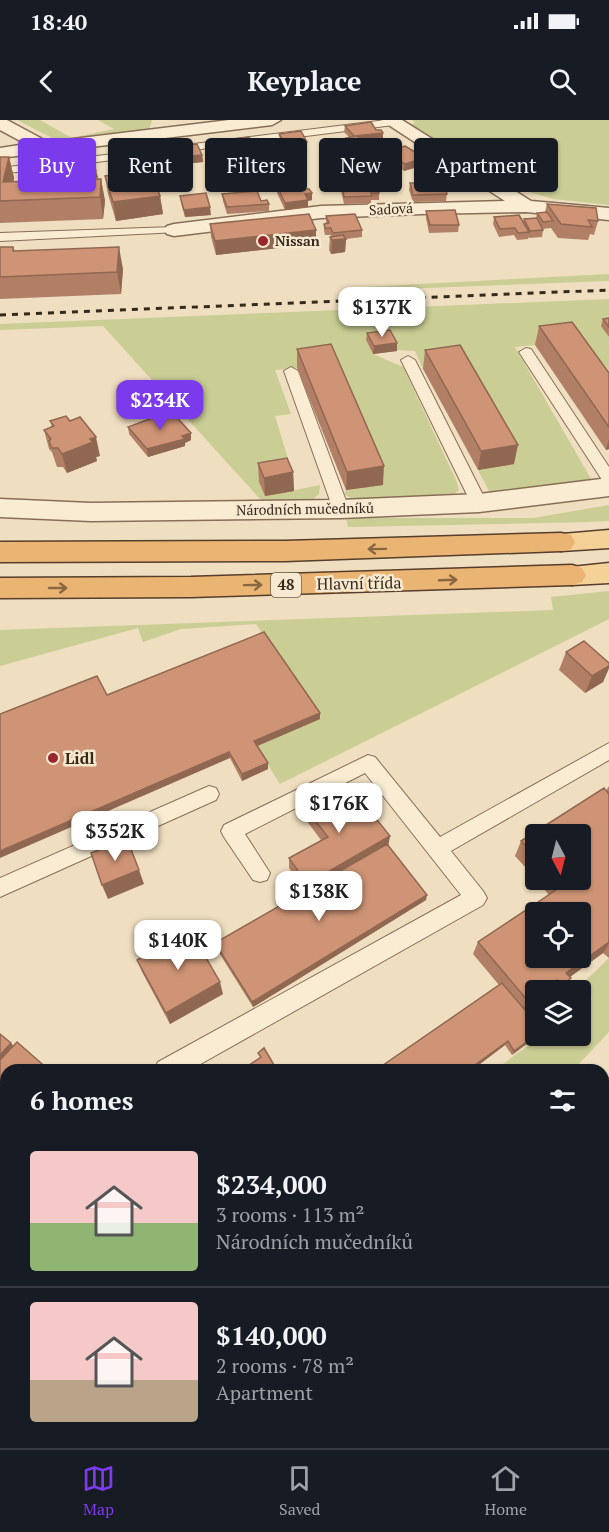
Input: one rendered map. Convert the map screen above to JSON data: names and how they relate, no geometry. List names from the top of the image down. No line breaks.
{"streets":{"highway":["Hlavní třída","48"],"street":["Sadová","Národních mučedníků"]},"one_way":["Hlavní třída"],"places":["Nissan","Lidl"],"north":"bottom","page":{"status":"18:40","header":"Keyplace","chip":["Buy","Rent","Filters","New","Apartment"],"price":["$137K","$234K","$176K","$352K","$138K","$140K"],"heading":"6 homes","list":[{"name":"$234,000","note":"3 rooms · 113 m² · Národních mučedníků"},{"name":"$140,000","note":"2 rooms · 78 m² · Apartment"}],"tabs":["Map","Saved","Home"]}}
